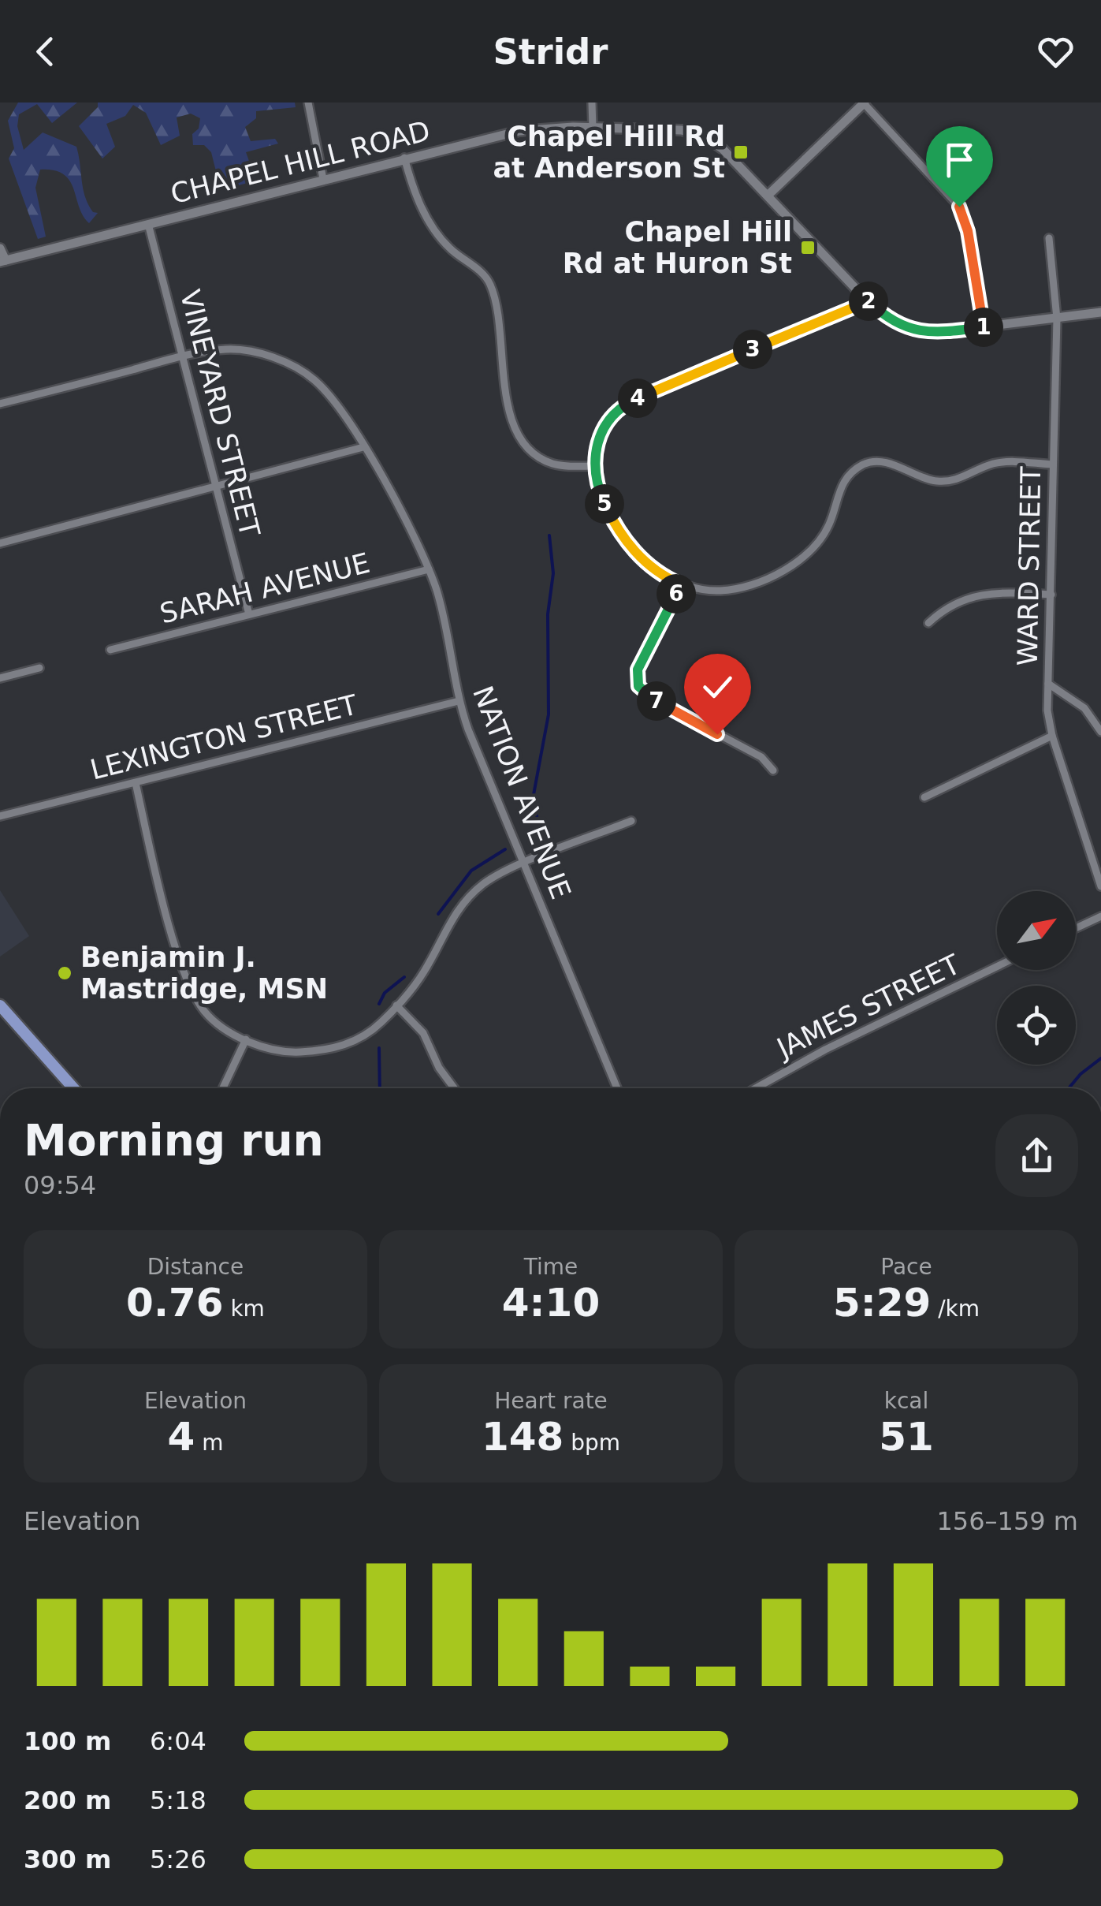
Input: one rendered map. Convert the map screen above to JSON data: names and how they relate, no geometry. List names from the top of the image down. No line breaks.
{"streets":{"street":["CHAPEL HILL ROAD","VINEYARD STREET","WARD STREET","SARAH AVENUE","LEXINGTON STREET","NATION AVENUE","JAMES STREET"]},"crossings":[["CHAPEL HILL ROAD","VINEYARD STREET"],["CHAPEL HILL ROAD","WARD STREET"],["VINEYARD STREET","SARAH AVENUE"],["VINEYARD STREET","NATION AVENUE"],["SARAH AVENUE","NATION AVENUE"],["LEXINGTON STREET","NATION AVENUE"]],"places":{"transit":["Chapel Hill Rd at Anderson St","Chapel Hill Rd at Huron St"],"other":["Benjamin J. Mastridge, MSN"]},"north":"top right","page":{"header":"Stridr","pins":["2","1","3","4","5","6","7"],"heading":["Morning run","09:54"],"stats":[["Distance","0.76 km"],["Time","4:10"],["Pace","5:29 /km"],["Elevation","4 m"],["Heart rate","148 bpm"],["kcal","51"]],"chart":["Elevation","156–159 m"],"list":[{"name":"100 m","note":"6:04"},{"name":"200 m","note":"5:18"},{"name":"300 m","note":"5:26"}]}}
